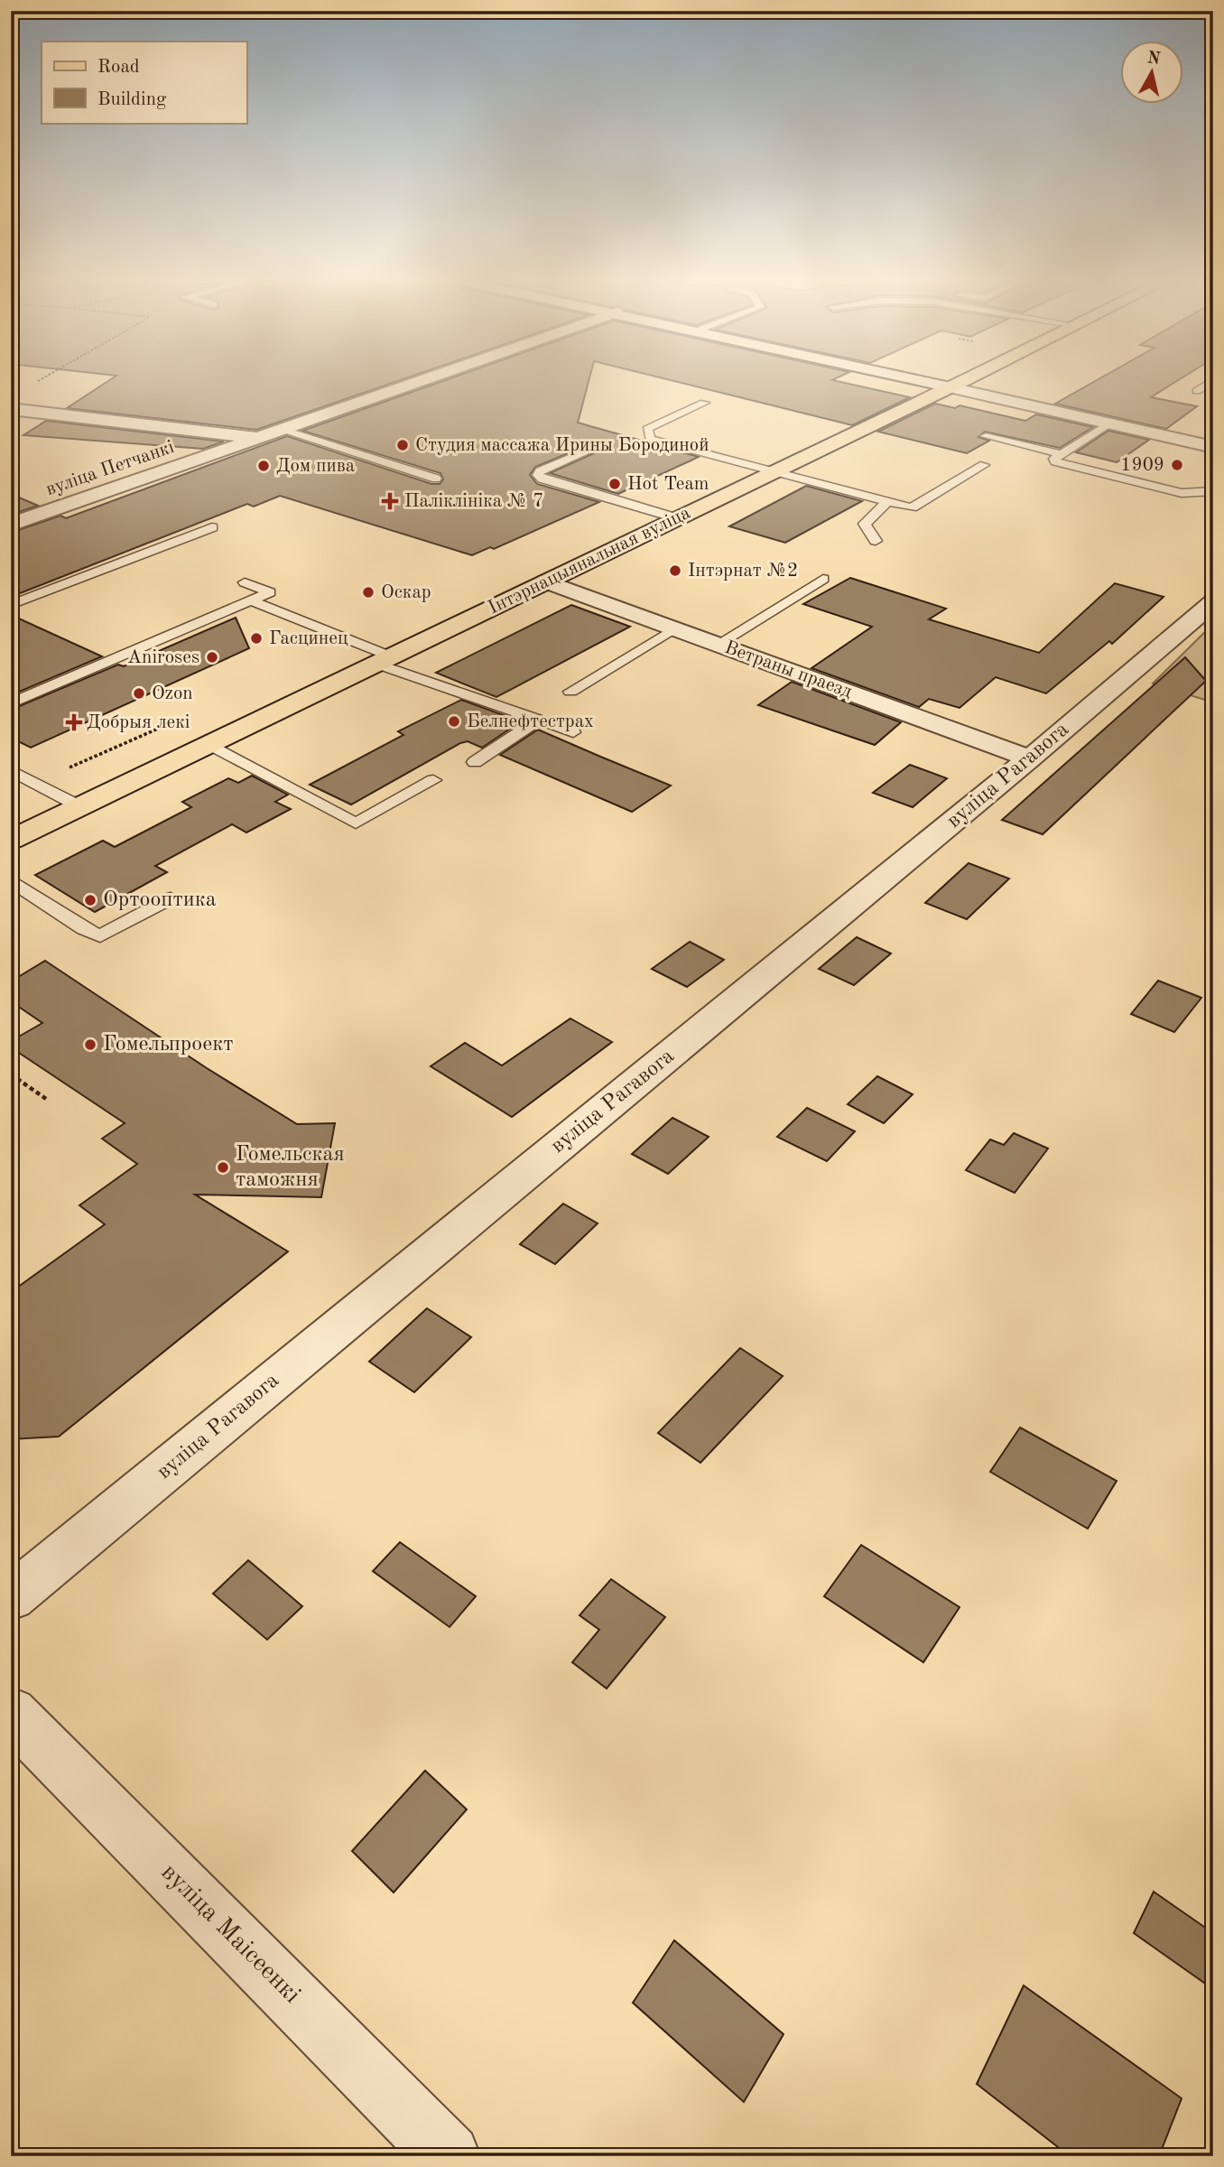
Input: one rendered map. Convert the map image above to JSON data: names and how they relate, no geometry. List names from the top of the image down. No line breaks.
{"streets":{"main road":["Інтэрнацыянальная вуліца"],"street":["вуліца Петчанкі","Ветраны праезд","вуліца Рагавога","вуліца Маісеенкі"]},"crossings":[["Інтэрнацыянальная вуліца","Ветраны праезд"],["Ветраны праезд","вуліца Рагавога"]],"places":{"other":["Студия массажа Ирины Бородиной","1909","Дом пива","Hot Team","Інтэрнат №2","Оскар","Гасцинец","Aniroses","Ozon","Белнефтестрах","Ортооптика","Гомельпроект","Гомельская таможня"],"health":["Паліклініка № 7","Добрыя лекі"]},"legend":["Road","Building"],"north":"top"}
